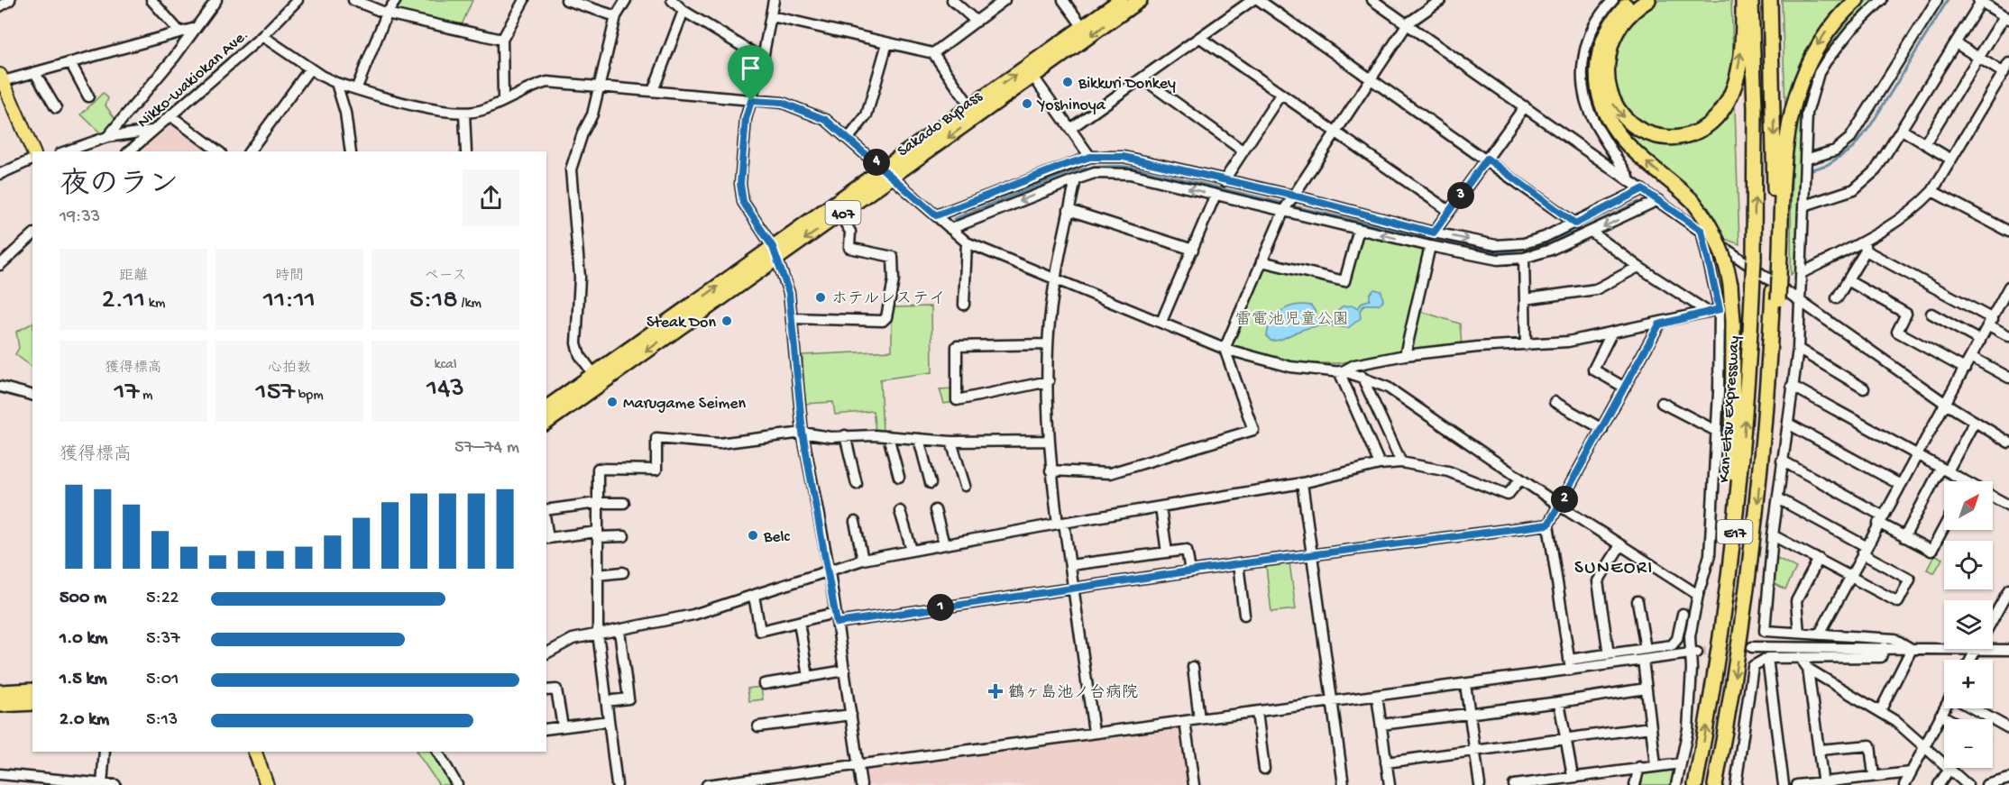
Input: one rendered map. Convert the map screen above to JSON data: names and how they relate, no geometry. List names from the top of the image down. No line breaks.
{"streets":{"highway":["Sakado Bypass","407","Kan-Etsu Expressway","E17"],"street":["Nikko-wakiokan Ave."]},"districts":["SUNEORI"],"parks":["雷電池児童公園"],"places":{"other":["Bikkuri Donkey","Yoshinoya","ホテルレステイ","Steak Don","Marugame Seimen","Belc"],"health":["鶴ヶ島池ノ台病院"]},"north":"top right","page":{"pins":["4","3","2","1"],"heading":["夜のラン","19:33"],"stats":[["距離","2.11 km"],["時間","11:11"],["ペース","5:18 /km"],["獲得標高","17 m"],["心拍数","157 bpm"],["kcal","143"]],"chart":["獲得標高","57–74 m"],"map_buttons":["+","−"],"list":[{"name":"500 m","note":"5:22"},{"name":"1.0 km","note":"5:37"},{"name":"1.5 km","note":"5:01"},{"name":"2.0 km","note":"5:13"}]}}
